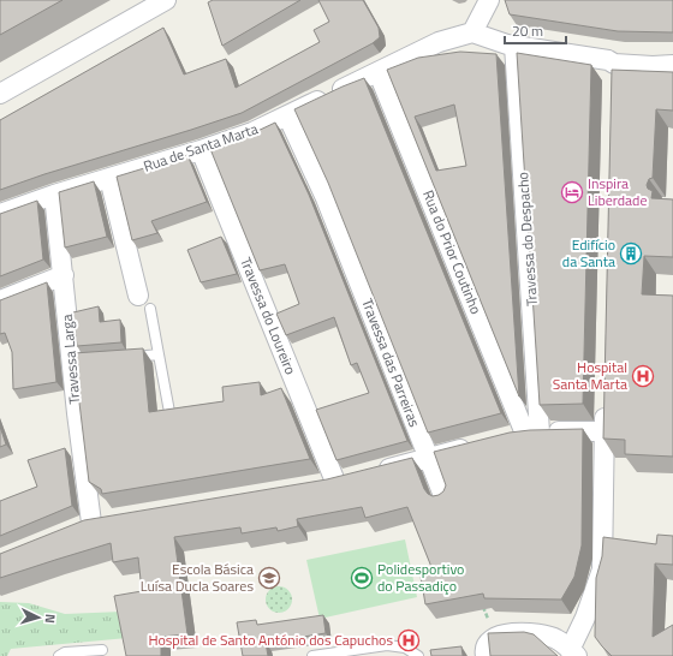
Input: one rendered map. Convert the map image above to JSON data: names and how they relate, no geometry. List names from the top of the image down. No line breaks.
{"streets":{"street":["Rua de Santa Marta","Travessa do Despacho","Rua do Prior Coutinho","Travessa do Loureiro","Travessa Larga","Travessa das Parreiras"]},"crossings":[["Rua de Santa Marta","Rua do Prior Coutinho"],["Rua de Santa Marta","Travessa do Loureiro"],["Rua de Santa Marta","Travessa Larga"],["Rua de Santa Marta","Travessa das Parreiras"],["Travessa do Despacho","Rua do Prior Coutinho"],["Travessa do Loureiro","Travessa das Parreiras"]],"places":{"hotel":["Inspira Liberdade"],"building":["Edifício da Santa"],"hospital":["Hospital Santa Marta","Hospital de Santo António dos Capuchos"],"school or university":["Escola Básica Luísa Ducla Soares"],"sports":["Polidesportivo do Passadiço"]},"scale_bar":"20 m","north":"right"}
